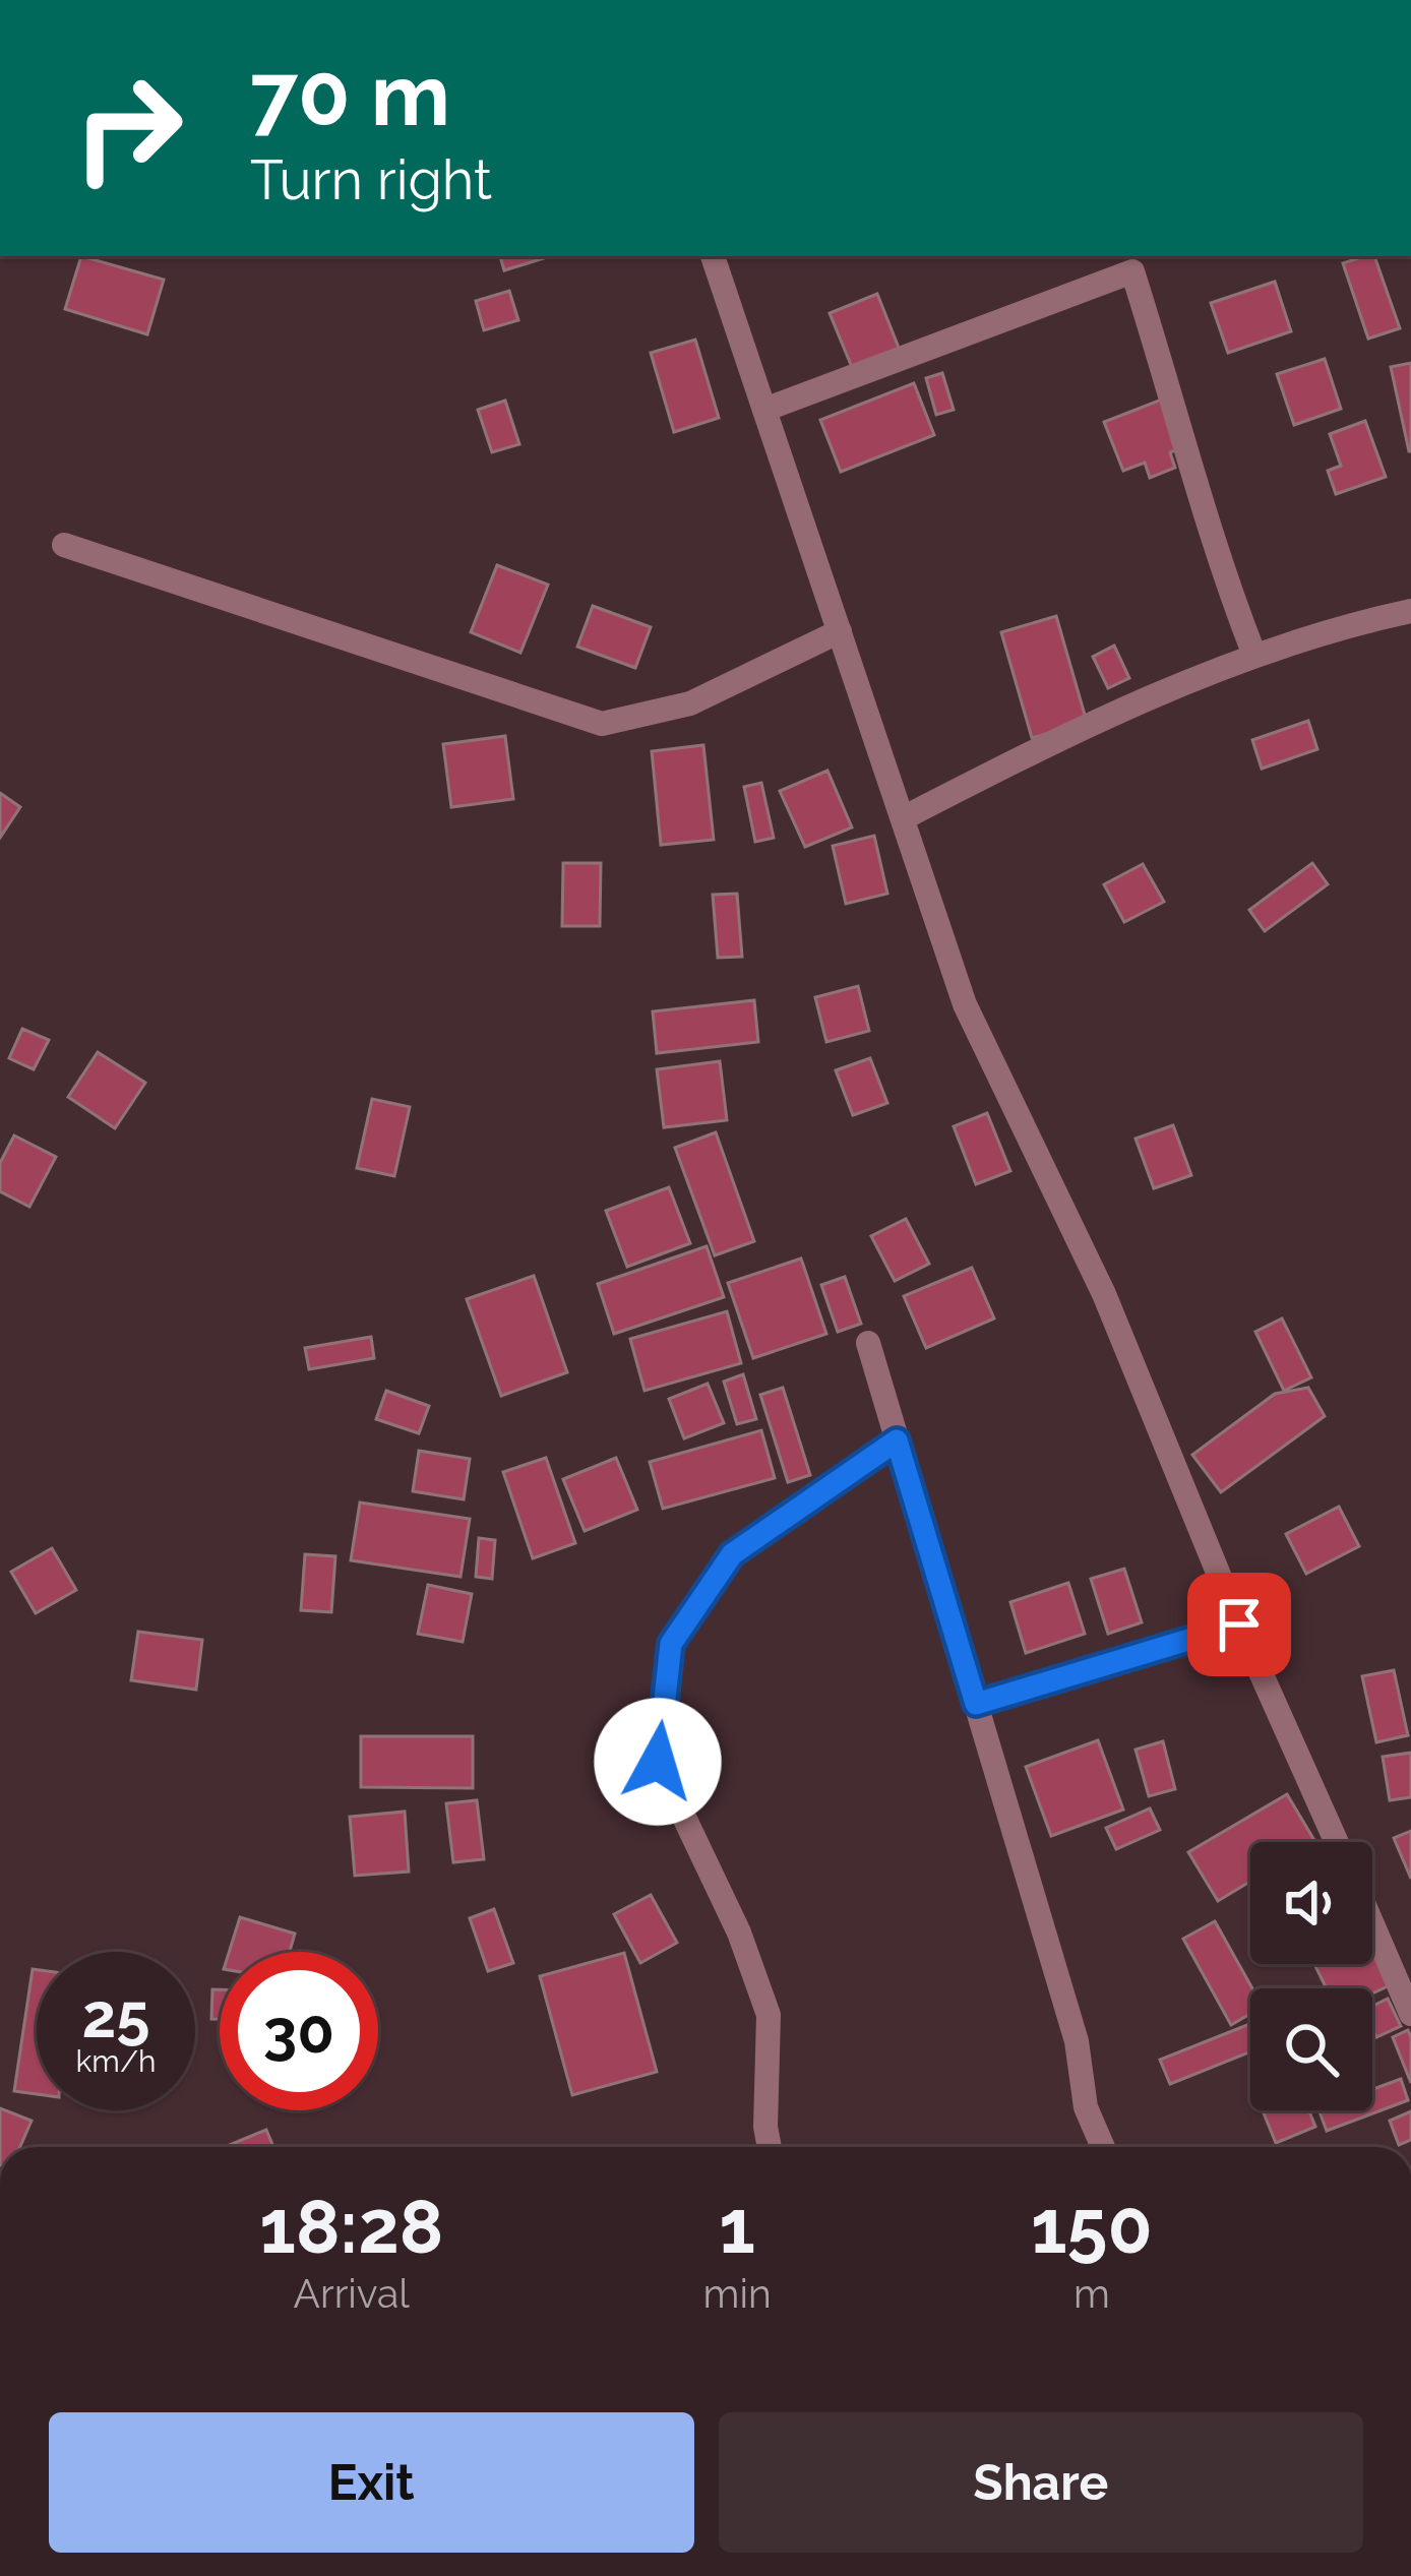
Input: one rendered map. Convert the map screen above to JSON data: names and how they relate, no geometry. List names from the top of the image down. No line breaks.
{"page":{"turn":["70 m","Turn right"],"speed":"25 km/h","limit":"30","eta":["18:28","Arrival","1","min","150","m"],"buttons":["Exit","Share"]}}
